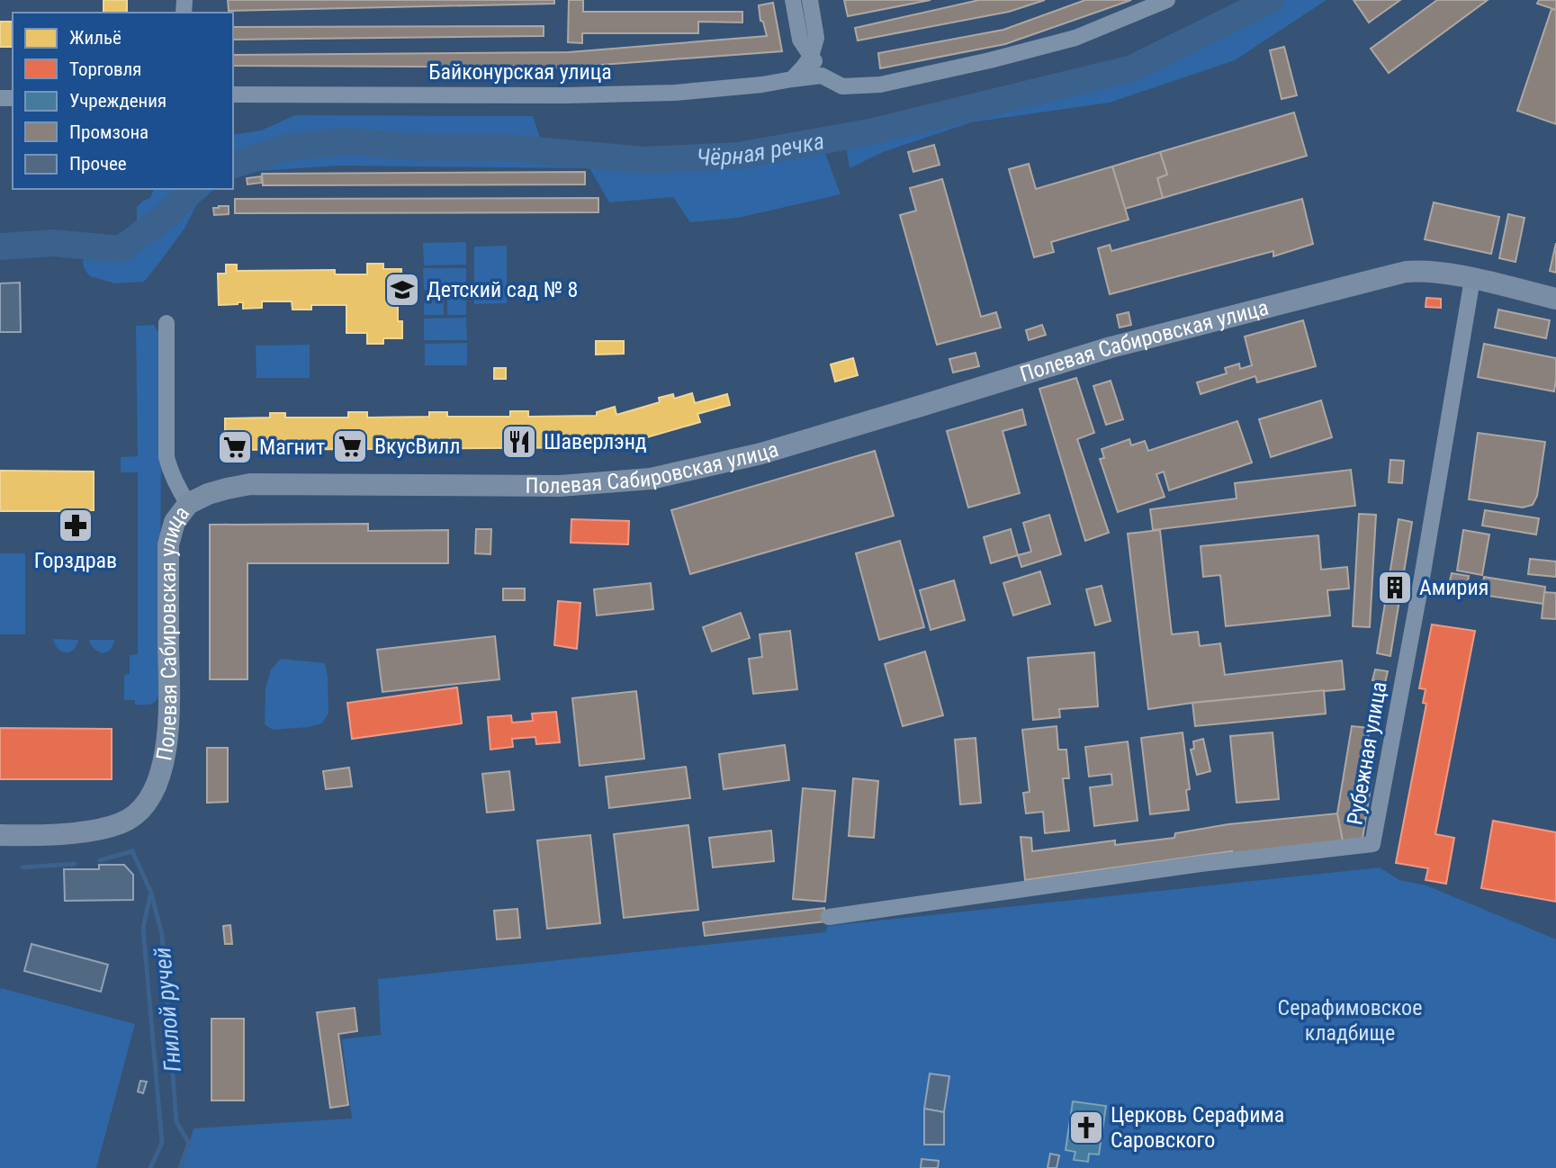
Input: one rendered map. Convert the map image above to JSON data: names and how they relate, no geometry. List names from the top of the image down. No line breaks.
{"streets":{"street":["Байконурская улица","Полевая Сабировская улица","Рубежная улица"]},"crossings":[["Полевая Сабировская улица","Рубежная улица"]],"water":["Чёрная речка","Гнилой ручей"],"parks":["Серафимовское кладбище"],"places":{"school or university":["Детский сад № 8"],"restaurant":["Шаверлэнд"],"supermarket":["ВкусВилл","Магнит"],"pharmacy":["Горздрав"],"building":["Амирия"],"church":["Церковь Серафима Саровского"]},"legend":["Жильё","Торговля","Учреждения","Промзона","Прочее"]}
